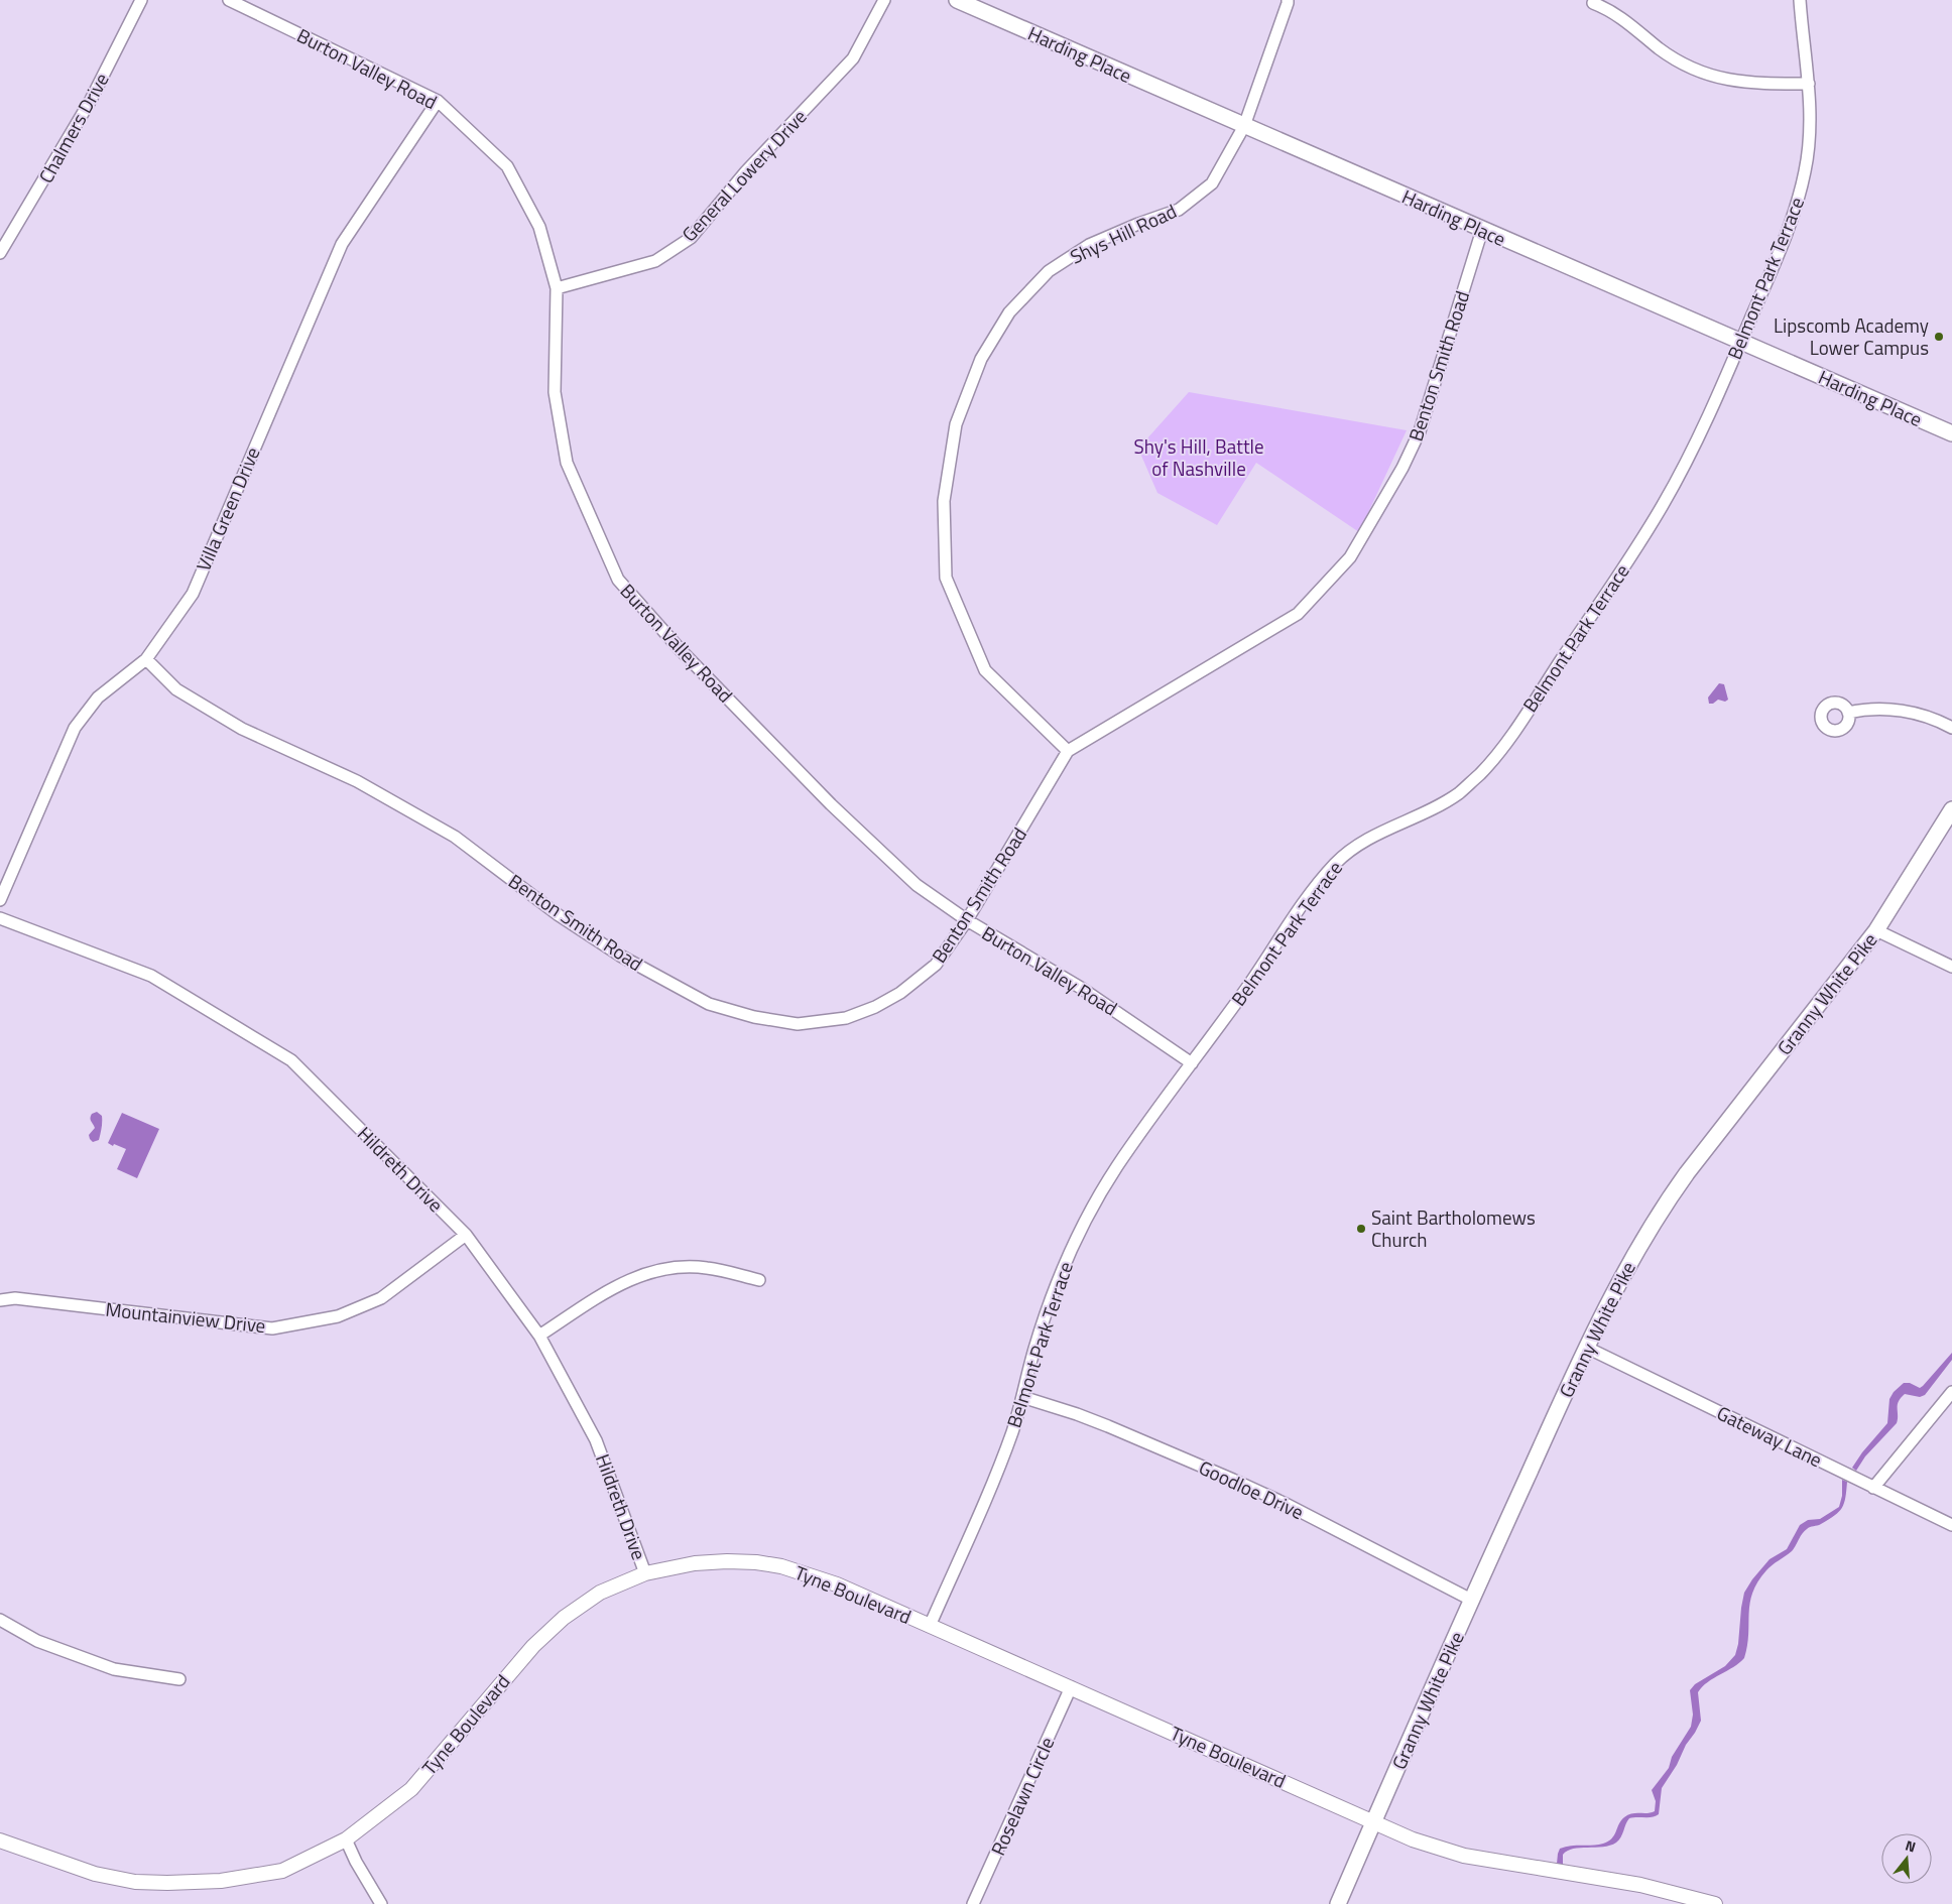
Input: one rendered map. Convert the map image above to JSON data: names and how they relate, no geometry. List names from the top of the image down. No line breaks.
{"streets":{"main road":["Harding Place","Granny White Pike"],"street":["Burton Valley Road","Chalmers Drive","General Lowery Drive","Shys Hill Road","Belmont Park Terrace","Benton Smith Road","Villa Green Drive","Hildreth Drive","Mountainview Drive","Gateway Lane","Goodloe Drive","Tyne Boulevard","Roselawn Circle"]},"crossings":[["Harding Place","Shys Hill Road"],["Harding Place","Belmont Park Terrace"],["Harding Place","Benton Smith Road"],["Burton Valley Road","General Lowery Drive"],["Burton Valley Road","Belmont Park Terrace"],["Burton Valley Road","Benton Smith Road"],["Burton Valley Road","Villa Green Drive"],["Shys Hill Road","Benton Smith Road"],["Belmont Park Terrace","Goodloe Drive"],["Belmont Park Terrace","Tyne Boulevard"],["Benton Smith Road","Villa Green Drive"],["Granny White Pike","Gateway Lane"],["Granny White Pike","Goodloe Drive"],["Granny White Pike","Tyne Boulevard"],["Hildreth Drive","Mountainview Drive"],["Hildreth Drive","Tyne Boulevard"],["Tyne Boulevard","Roselawn Circle"]],"parks":["Shy's Hill, Battle of Nashville"],"places":["Lipscomb Academy Lower Campus","Saint Bartholomews Church"],"north":"top"}
